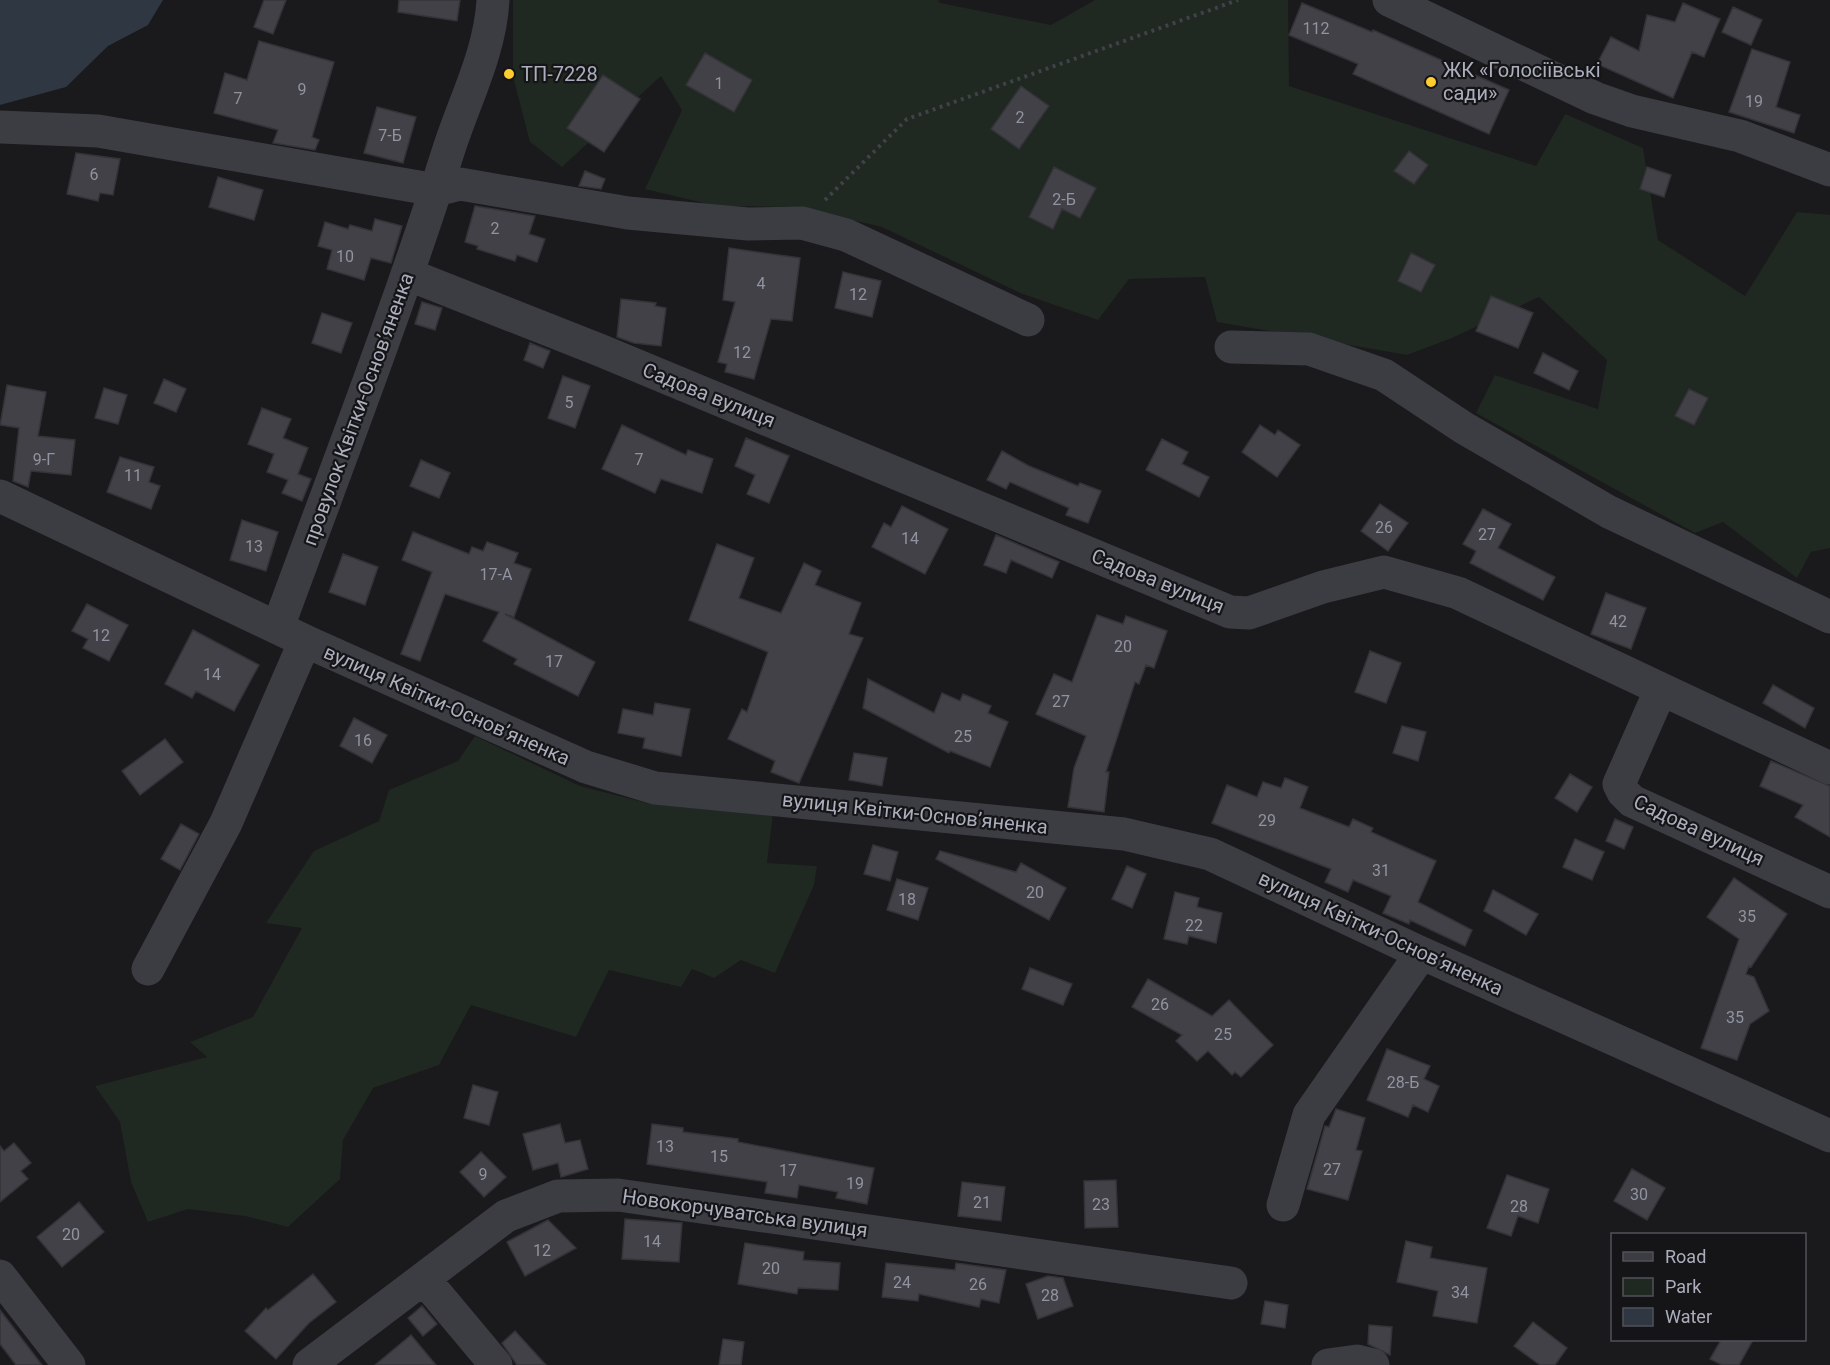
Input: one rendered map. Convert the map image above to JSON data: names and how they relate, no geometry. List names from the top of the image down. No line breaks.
{"streets":{"street":["Садова вулиця","провулок Квітки-Основʼяненка","вулиця Квітки-Основ’яненка","Новокорчуватська вулиця"]},"crossings":[["Садова вулиця","провулок Квітки-Основʼяненка"],["провулок Квітки-Основʼяненка","вулиця Квітки-Основ’яненка"]],"places":["ТП-7228","ЖК «Голосіївські сади»"],"house_numbers":["112","1","9","7","19","2","7-Б","6","2-Б","2","10","4","12","12","5","9-Г","7","11","26","27","14","13","17-А","42","12","20","17","14","27","25","16","29","31","20","18","35","22","26","35","25","28-Б","13","15","27","17","9","19","30","21","23","28","20","14","12","20","24","26","34","28"],"legend":["Road","Park","Water"]}
